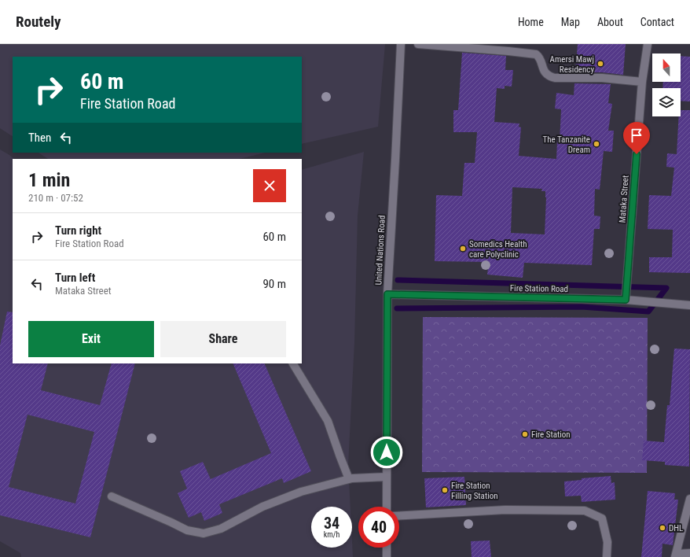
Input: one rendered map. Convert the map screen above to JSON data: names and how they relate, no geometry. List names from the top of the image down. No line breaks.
{"streets":{"street":["Mataka Street","United Nations Road","Fire Station Road"]},"crossings":[["Mataka Street","Fire Station Road"],["United Nations Road","Fire Station Road"]],"places":["Amersi Mawj Residency","The Tanzanite Dream","Somedics Health care Polyclinic","Fire Station","Fire Station Filling Station","DHL"],"north":"top","page":{"header":"Routely","nav":["Home","Map","About","Contact"],"turn":["60 m","Fire Station Road"],"then":"Then","heading":["1 min","210 m · 07:52"],"list":[{"name":"Turn right","note":"Fire Station Road","value":"60 m"},{"name":"Turn left","note":"Mataka Street","value":"90 m"}],"buttons":["Exit","Share"],"speed":"34 km/h","limit":"40"}}
